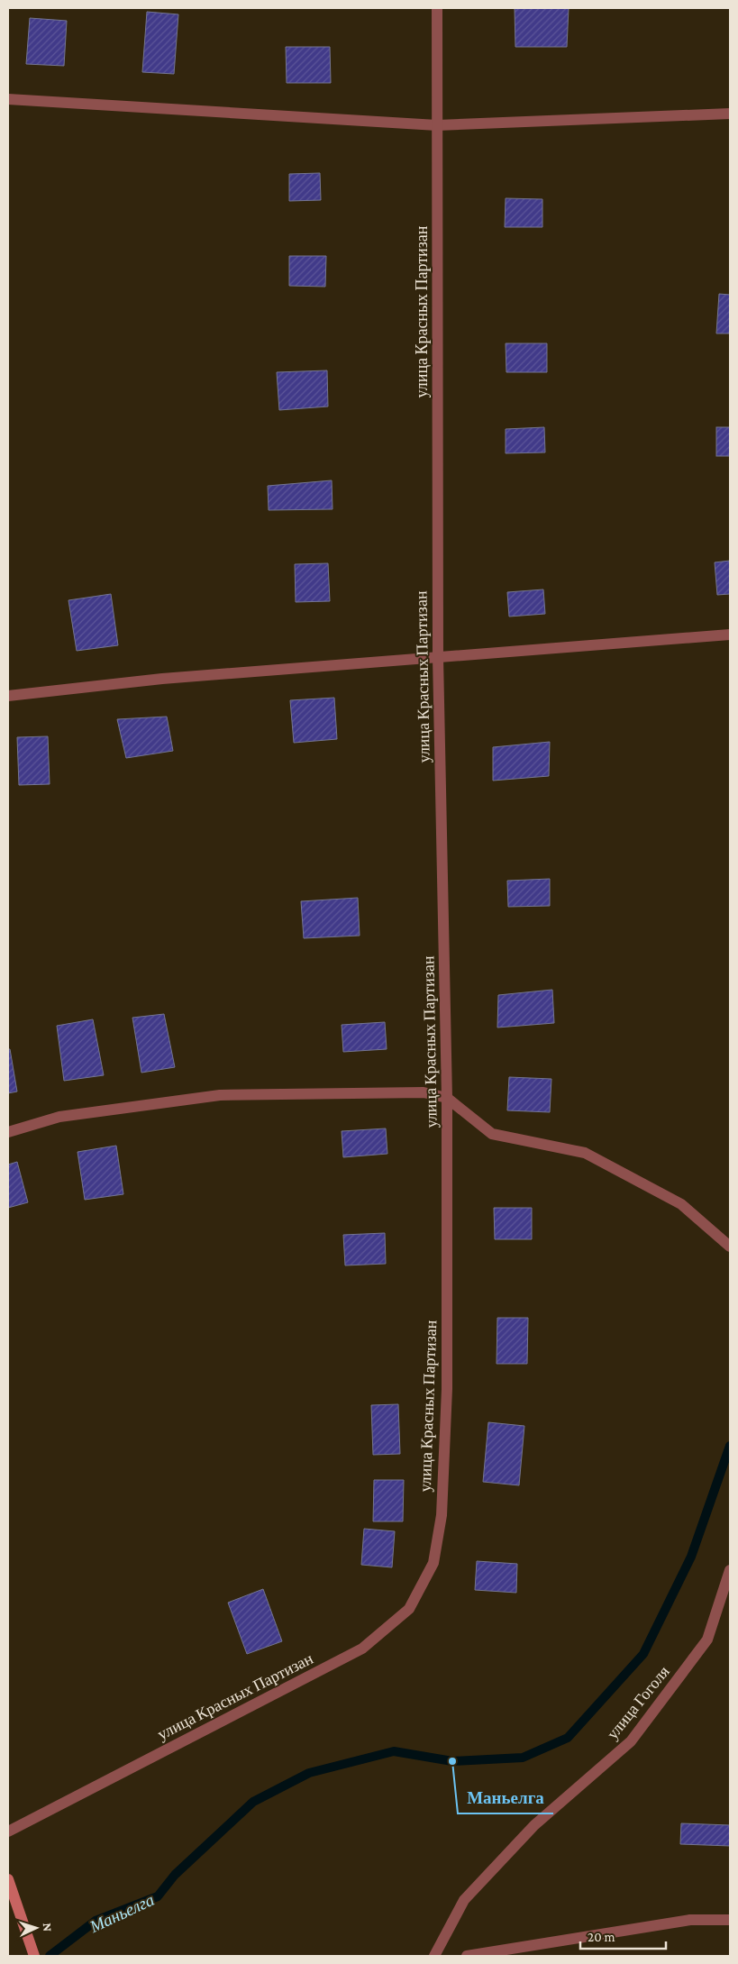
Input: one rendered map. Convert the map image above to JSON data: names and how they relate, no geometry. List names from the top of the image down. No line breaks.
{"streets":{"street":["улица Красных Партизан","улица Гоголя"]},"water":["Маньелга"],"places":["Маньелга"],"scale_bar":"20 m","north":"right"}
